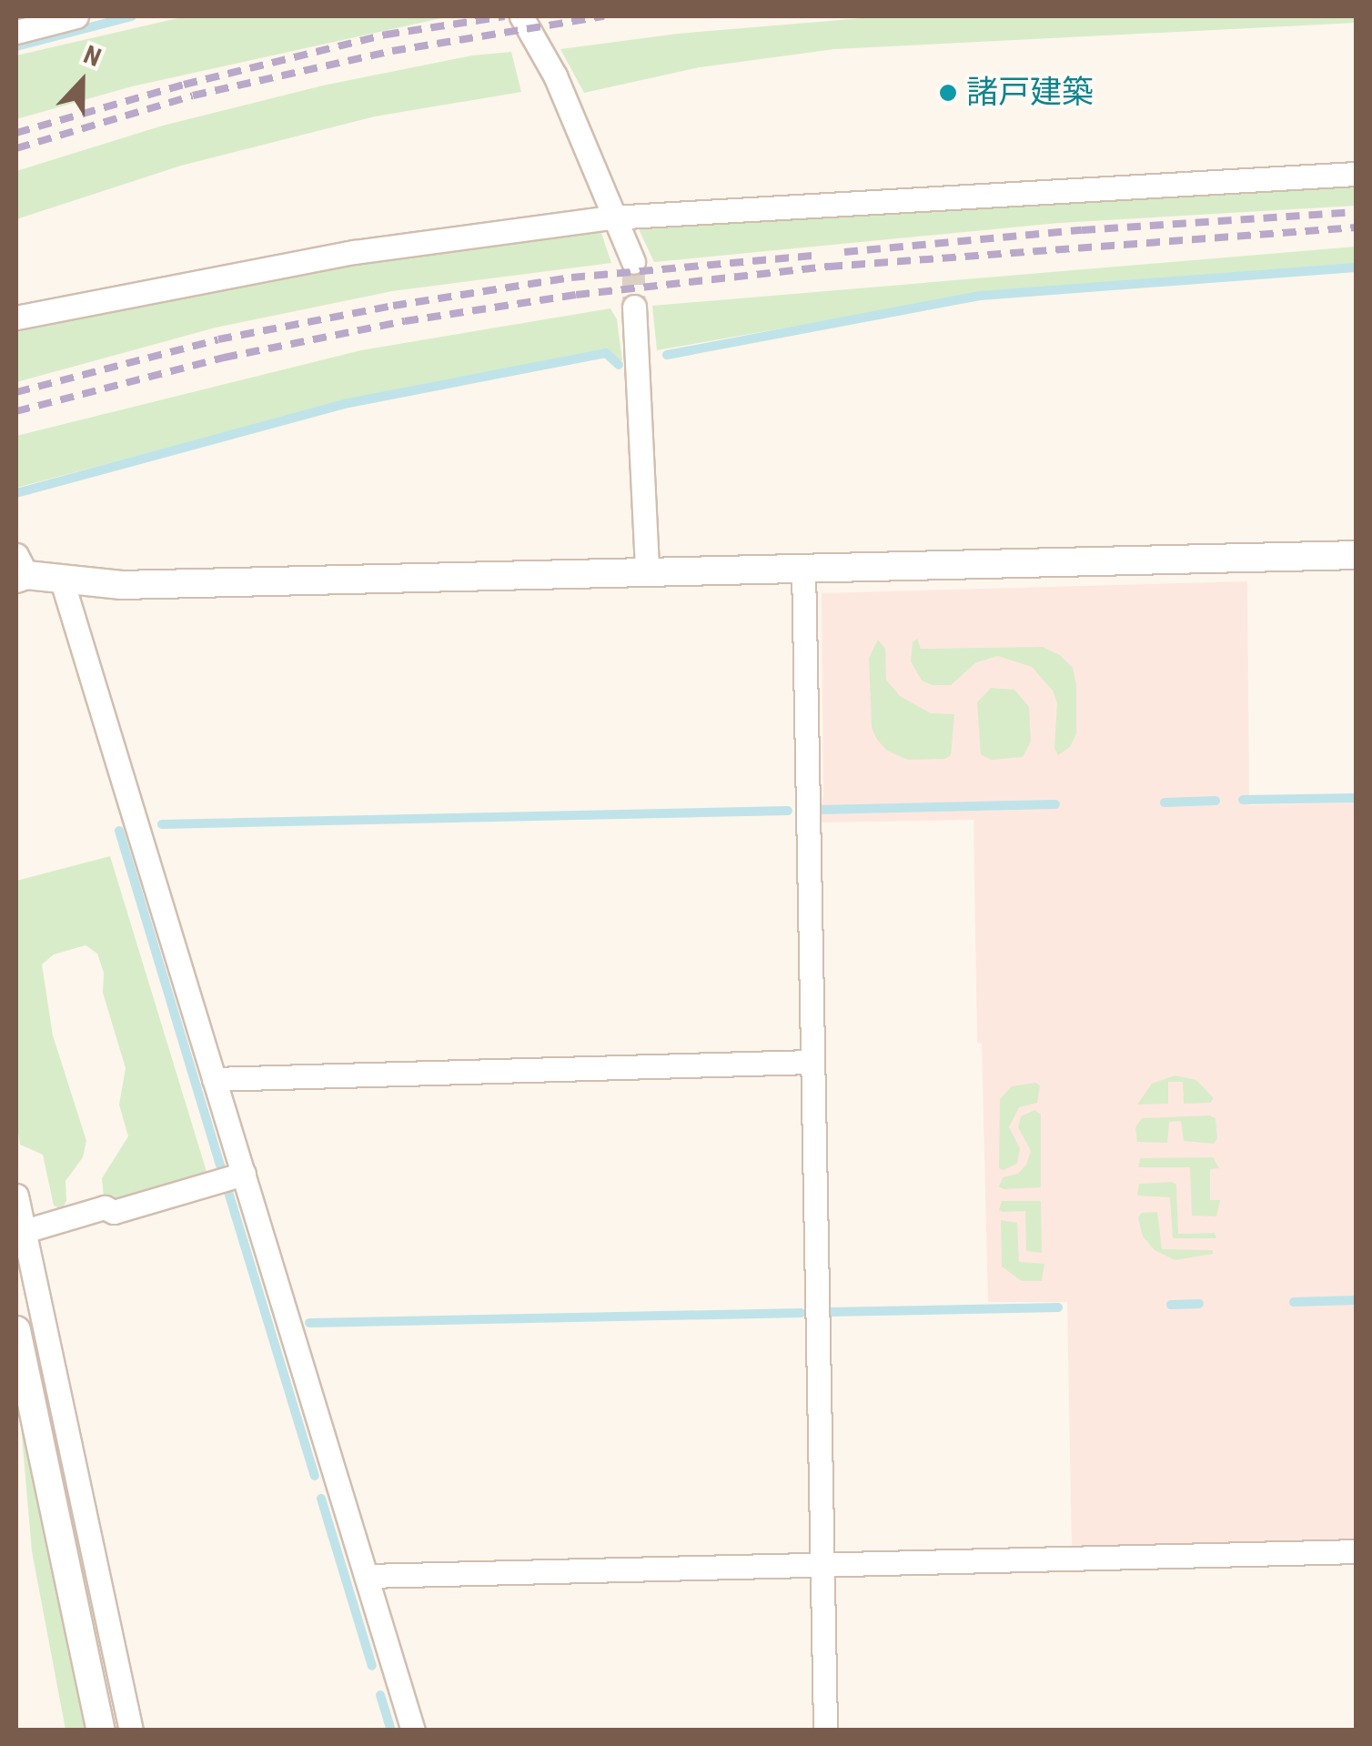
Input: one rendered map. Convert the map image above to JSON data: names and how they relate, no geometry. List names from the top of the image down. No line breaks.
{"places":["諸戸建築"],"north":"top"}
